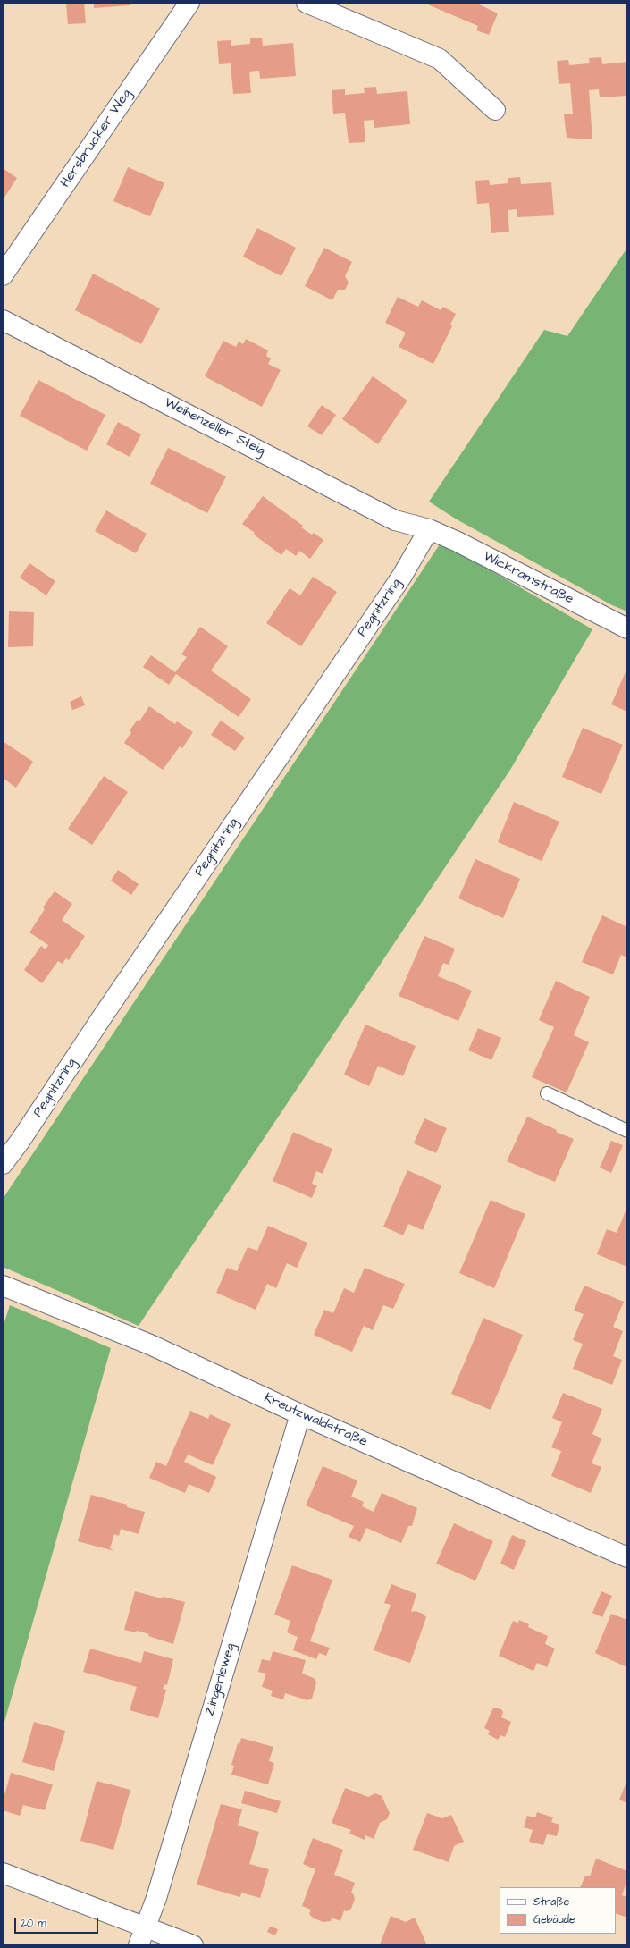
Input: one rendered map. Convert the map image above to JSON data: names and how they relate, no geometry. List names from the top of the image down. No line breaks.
{"streets":{"street":["Hersbrucker Weg","Weihenzeller Steig","Wickramstraße","Pegnitzring","Kreutzwaldstraße","Zingerleweg"]},"crossings":[["Weihenzeller Steig","Wickramstraße"],["Weihenzeller Steig","Pegnitzring"],["Wickramstraße","Pegnitzring"],["Kreutzwaldstraße","Zingerleweg"]],"legend":["Straße","Gebäude"],"scale_bar":"20 m"}
